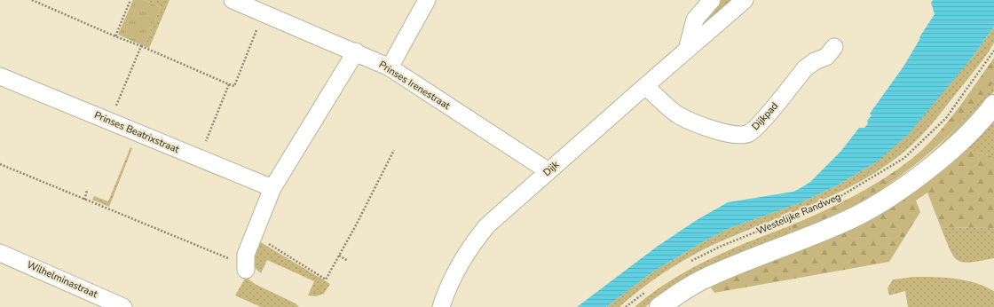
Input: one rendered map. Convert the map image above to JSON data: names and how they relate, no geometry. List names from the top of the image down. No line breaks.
{"streets":{"street":["Prinses Irenestraat","Dijkpad","Prinses Beatrixstraat","Dijk","Wilhelminastraat"],"path":["Westelijke Randweg"]},"crossings":[["Prinses Irenestraat","Dijk"],["Dijkpad","Dijk"]]}
